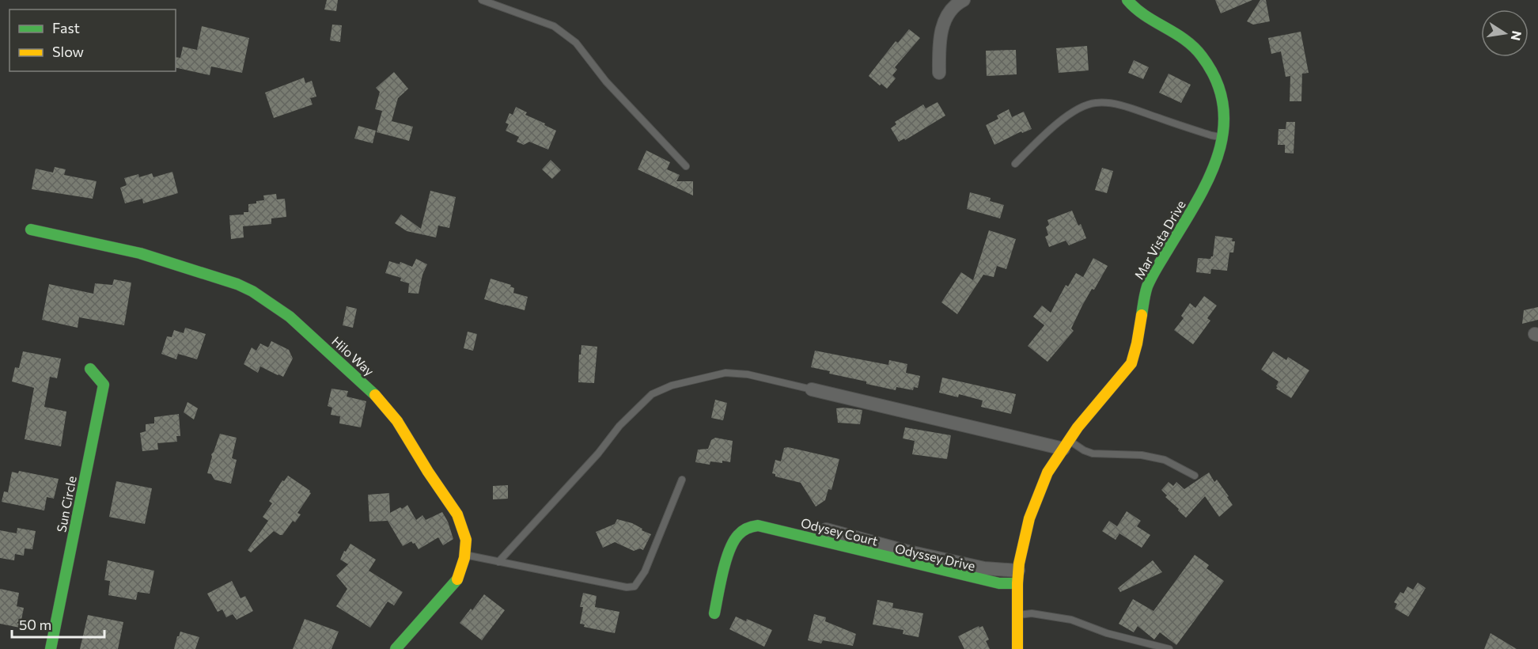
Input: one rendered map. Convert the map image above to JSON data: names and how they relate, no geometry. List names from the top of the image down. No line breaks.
{"streets":{"street":["Mar Vista Drive","Hilo Way","Sun Circle","Odysey Court","Odyssey Drive"]},"crossings":[["Mar Vista Drive","Odysey Court"],["Mar Vista Drive","Odyssey Drive"],["Odysey Court","Odyssey Drive"]],"legend":["Fast","Slow"],"scale_bar":"50 m","north":"right"}
